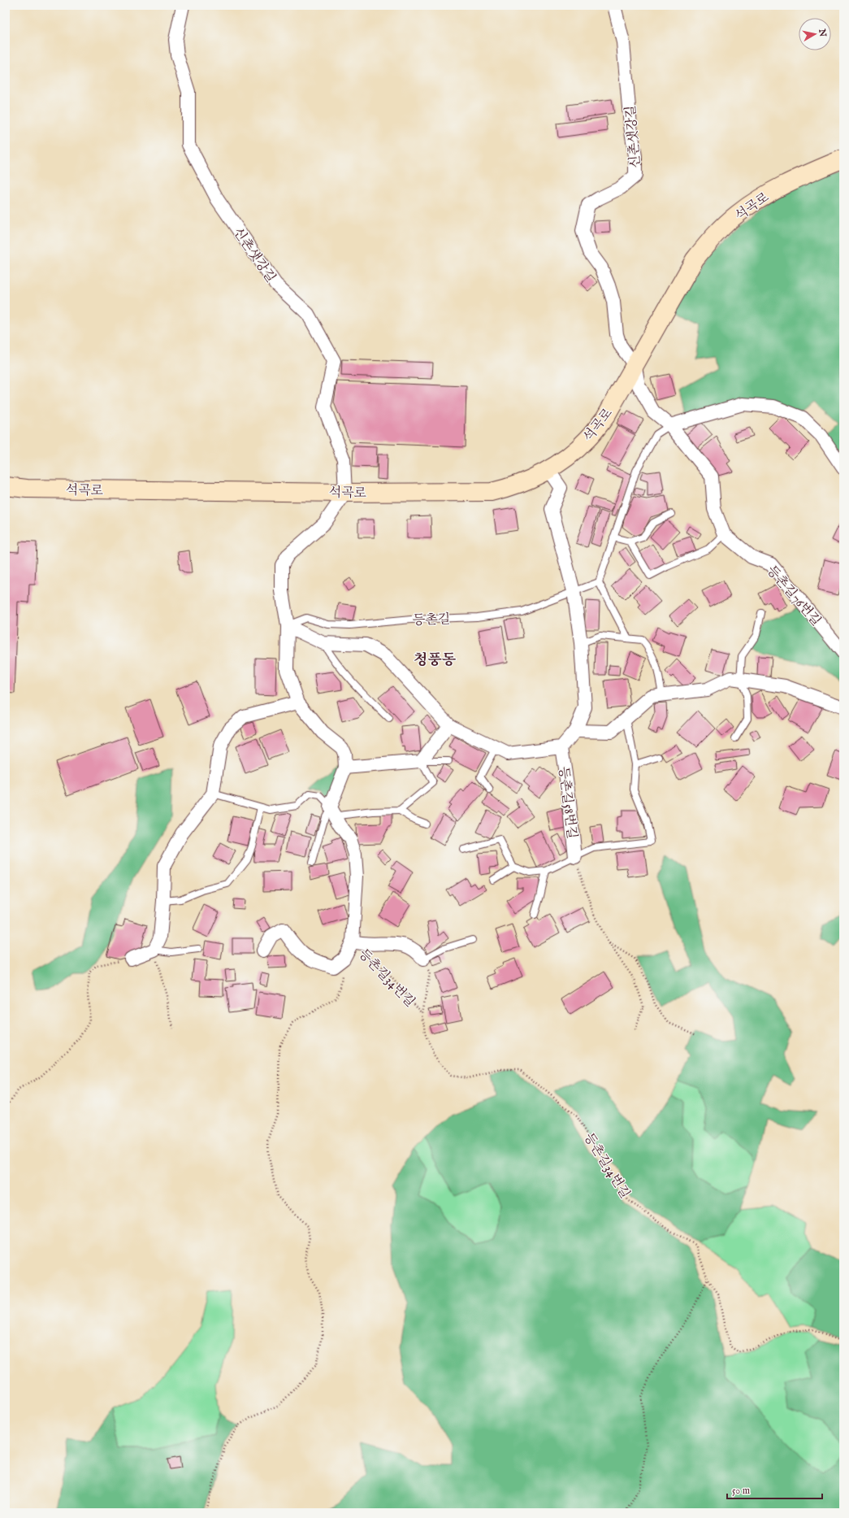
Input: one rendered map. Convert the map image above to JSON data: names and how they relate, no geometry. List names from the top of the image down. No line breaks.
{"streets":{"street":["신촌샛강길","석곡로","등촌길76번길","등촌길58번길","등촌길34번길"],"lane":["등촌길"]},"crossings":[["신촌샛강길","석곡로"]],"districts":["청풍동"],"scale_bar":"50 m","north":"right"}
